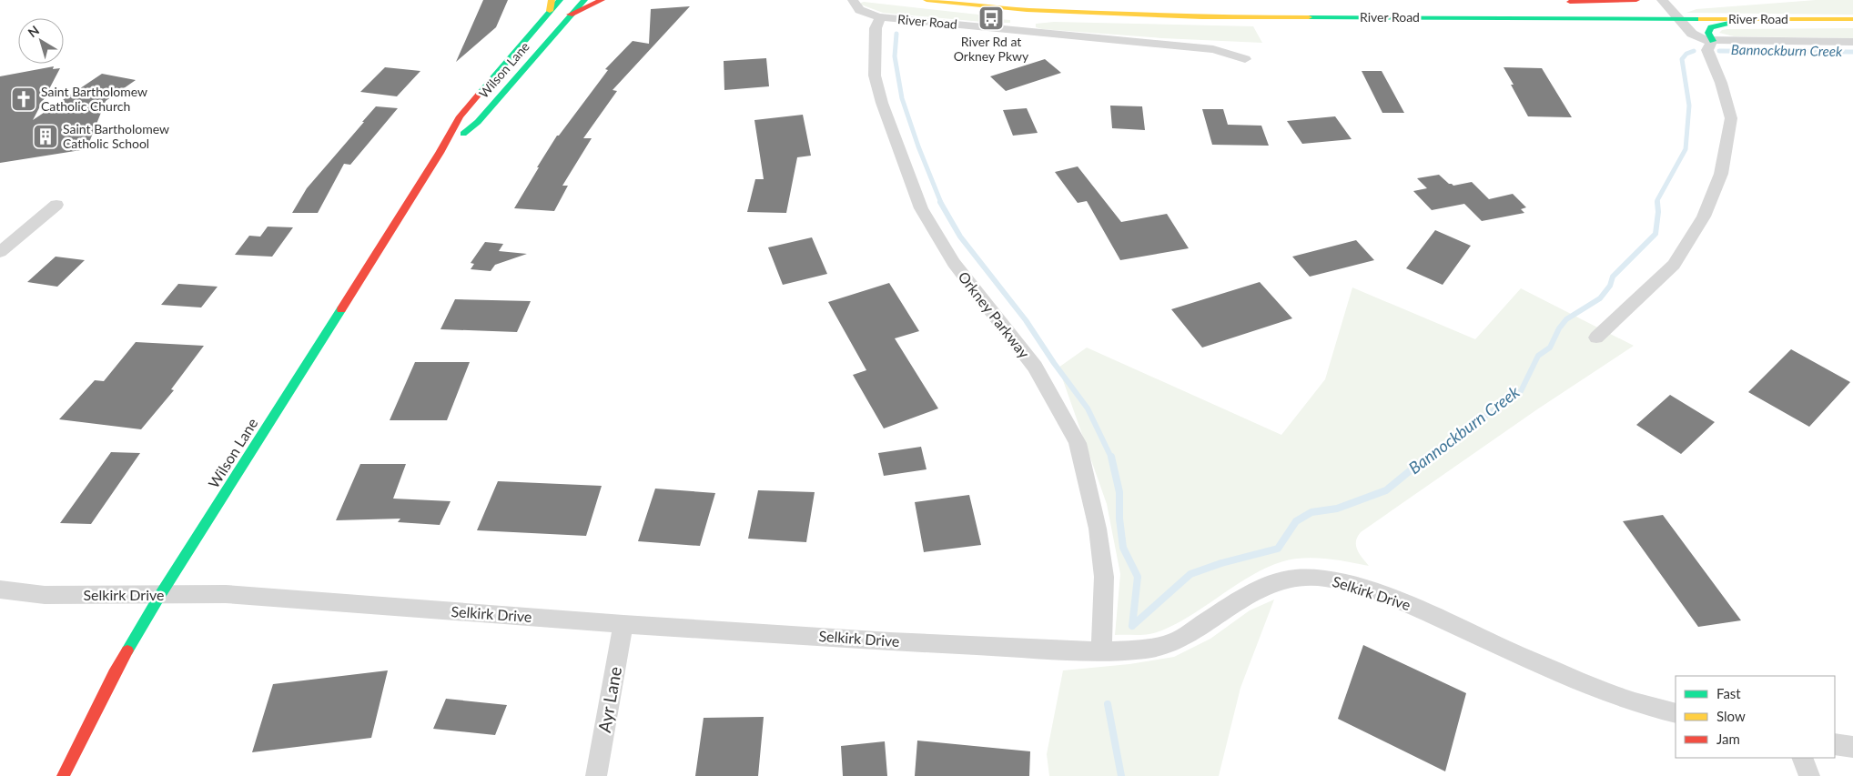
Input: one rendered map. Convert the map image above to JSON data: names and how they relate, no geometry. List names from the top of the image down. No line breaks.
{"streets":{"main road":["River Road","Wilson Lane"],"street":["Orkney Parkway","Selkirk Drive","Ayr Lane"]},"crossings":[["River Road","Orkney Parkway"],["Wilson Lane","Selkirk Drive"],["Orkney Parkway","Selkirk Drive"],["Selkirk Drive","Ayr Lane"]],"water":["Bannockburn Creek"],"places":{"bus stop":["River Rd at Orkney Pkwy"],"church":["Saint Bartholomew Catholic Church"],"building":["Saint Bartholomew Catholic School"]},"legend":["Fast","Slow","Jam"],"north":"top left"}
